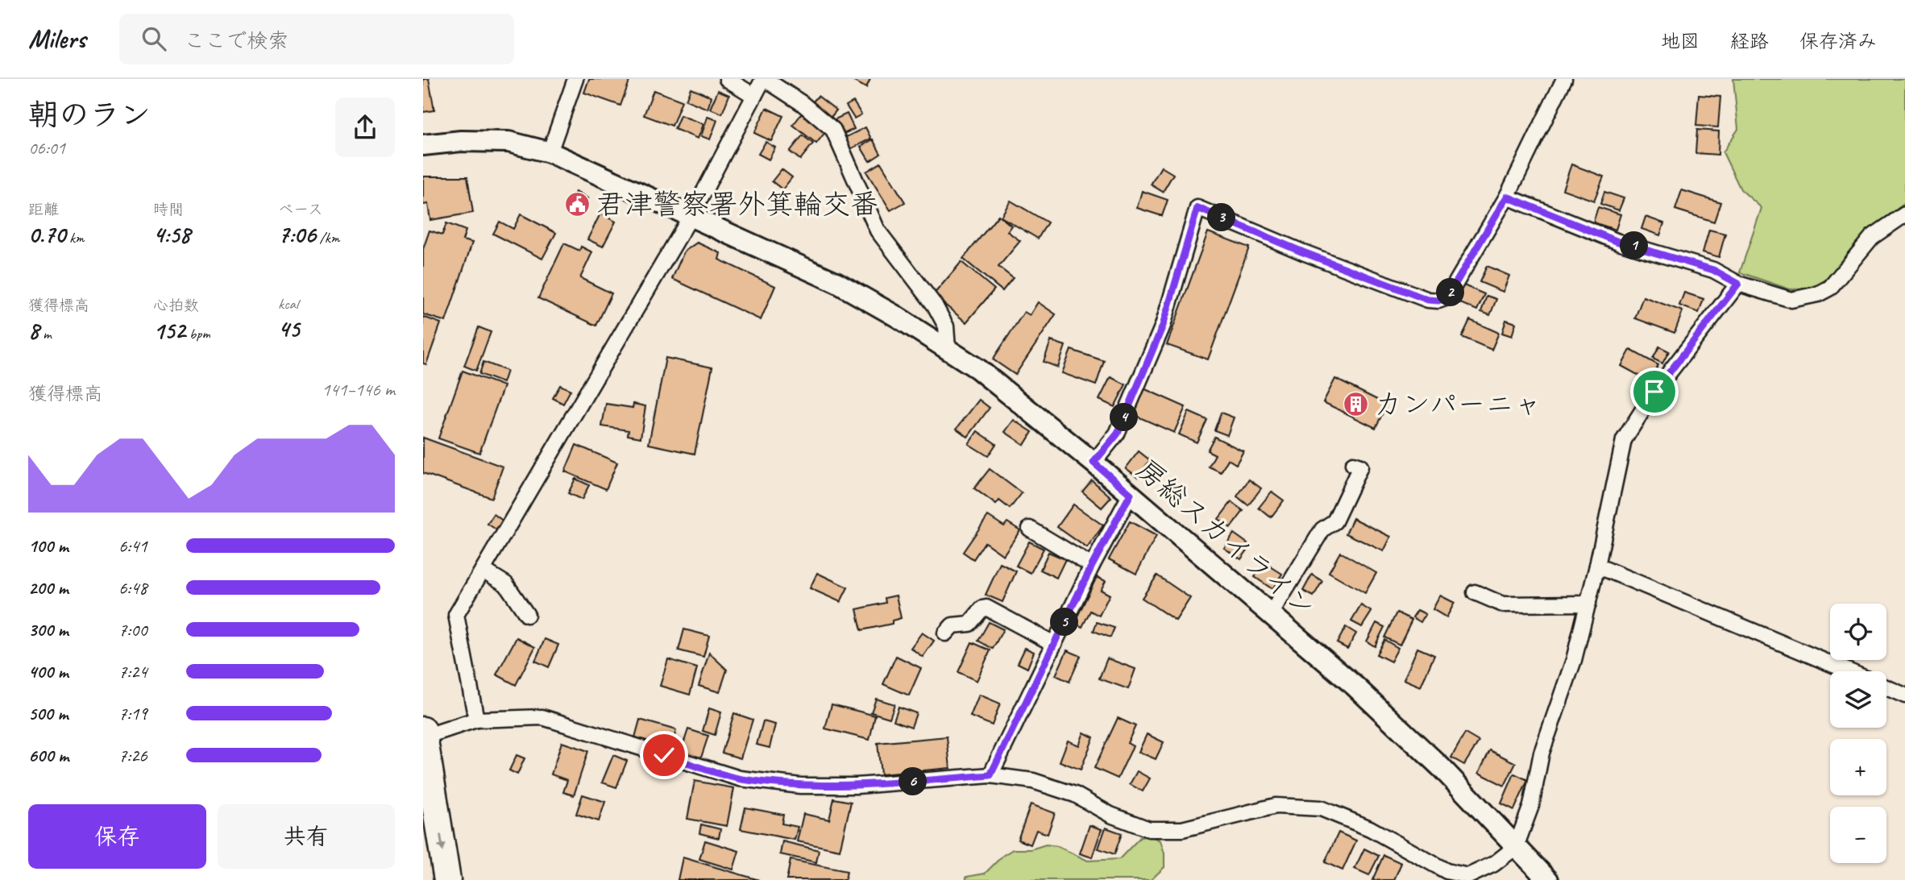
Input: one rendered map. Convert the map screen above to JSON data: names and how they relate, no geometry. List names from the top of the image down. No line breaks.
{"streets":{"main road":["房総スカイライン"]},"places":{"public building":["君津警察署外箕輪交番"],"building":["カンパーニャ"]},"page":{"header":"Milers","search":"ここで検索","nav":["地図","経路","保存済み"],"heading":["朝のラン","06:01"],"stats":[["距離","0.70 km"],["時間","4:58"],["ペース","7:06 /km"],["獲得標高","8 m"],["心拍数","152 bpm"],["kcal","45"]],"pins":["3","1","2","4","5","6"],"chart":["獲得標高","141–146 m"],"list":[{"name":"100 m","note":"6:41"},{"name":"200 m","note":"6:48"},{"name":"300 m","note":"7:00"},{"name":"400 m","note":"7:24"},{"name":"500 m","note":"7:19"},{"name":"600 m","note":"7:26"}],"map_buttons":["+","−"],"buttons":["保存","共有"]}}
